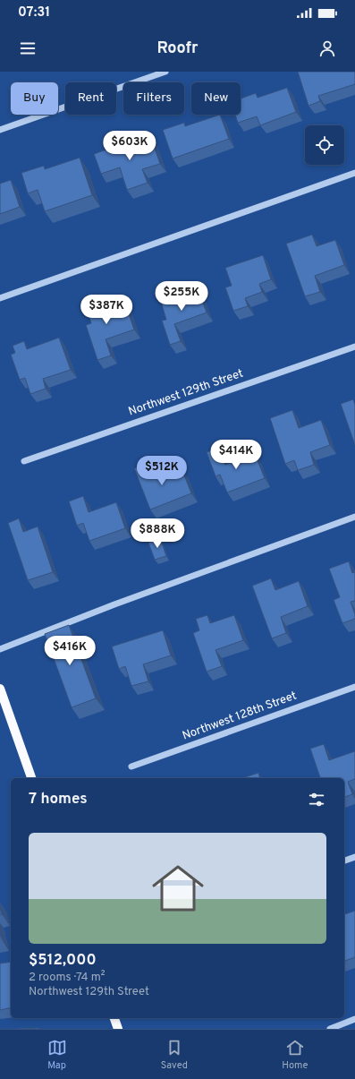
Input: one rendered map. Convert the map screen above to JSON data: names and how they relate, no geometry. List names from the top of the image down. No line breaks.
{"streets":{"street":["Northwest 129th Street","Northwest 128th Street"]},"page":{"status":"07:31","header":"Roofr","chip":["Buy","Rent","Filters","New"],"price":["$603K","$255K","$387K","$414K","$512K","$888K","$416K"],"heading":"7 homes","list":[{"name":"$512,000","note":"2 rooms · 74 m² · Northwest 129th Street"}],"tabs":["Map","Saved","Home"]}}
